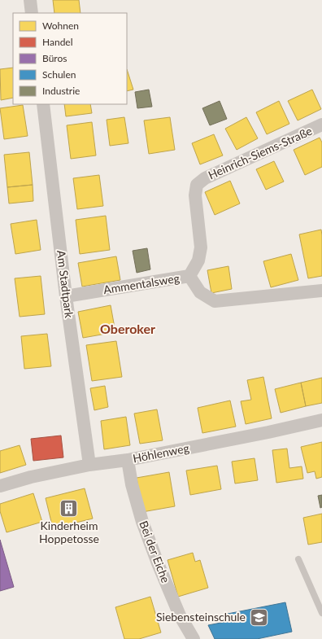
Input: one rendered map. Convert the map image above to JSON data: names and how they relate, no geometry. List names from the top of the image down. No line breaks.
{"streets":{"street":["Heinrich-Siems-Straße","Am Stadtpark","Ammentalsweg","Höhlenweg","Bei der Eiche"]},"crossings":[["Heinrich-Siems-Straße","Ammentalsweg"],["Am Stadtpark","Ammentalsweg"],["Am Stadtpark","Höhlenweg"],["Höhlenweg","Bei der Eiche"]],"districts":["Oberoker"],"places":{"building":["Kinderheim Hoppetosse"],"school or university":["Siebensteinschule"]},"legend":["Wohnen","Handel","Büros","Schulen","Industrie"]}
